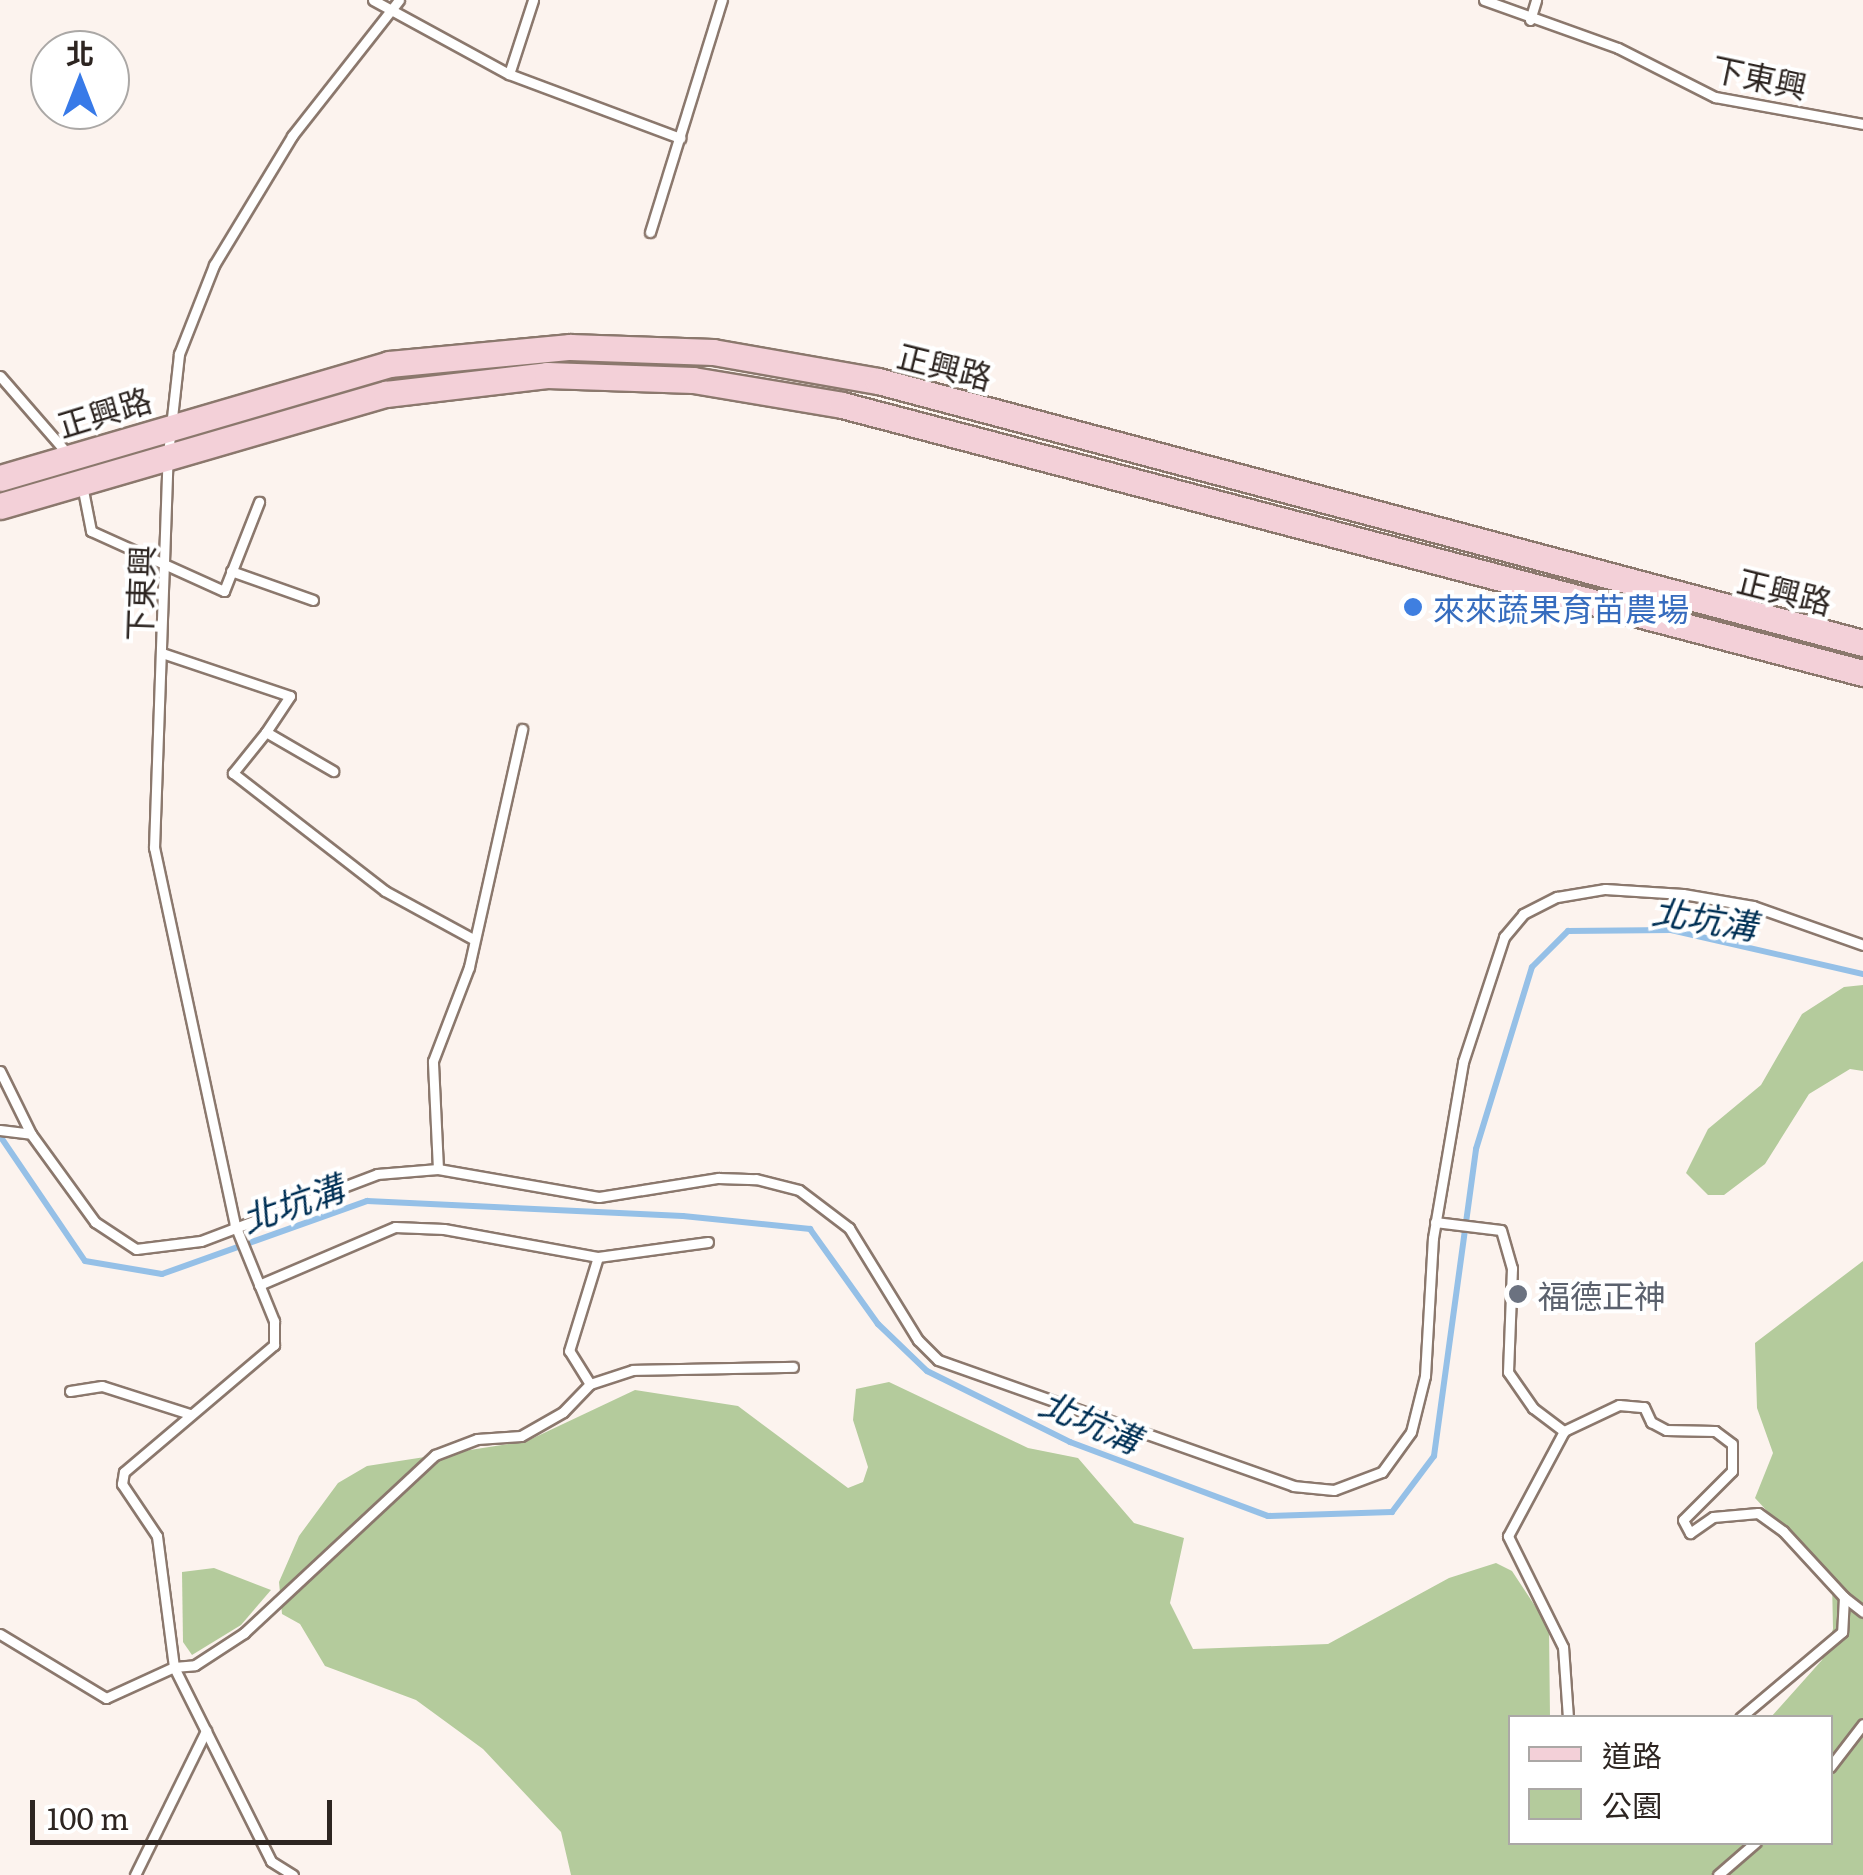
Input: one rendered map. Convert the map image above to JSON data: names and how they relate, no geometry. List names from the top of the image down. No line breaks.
{"streets":{"main road":["正興路"],"lane":["下東興"]},"crossings":[["下東興","正興路"]],"water":["北坑溝"],"places":["來來蔬果育苗農場","福德正神"],"legend":["道路","公園"],"scale_bar":"100 m","north":"top"}
